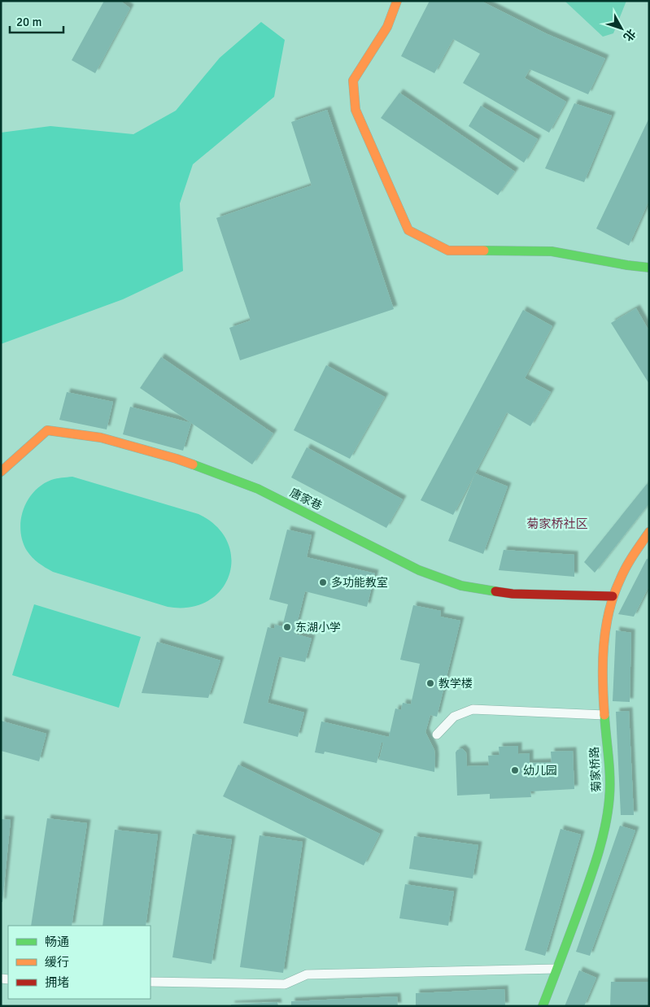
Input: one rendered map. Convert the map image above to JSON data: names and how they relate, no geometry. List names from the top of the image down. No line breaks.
{"streets":{"street":["唐家巷","菊家桥路"]},"crossings":[["唐家巷","菊家桥路"]],"districts":["菊家桥社区"],"places":["多功能教室","东湖小学","教学楼","幼儿园"],"legend":["畅通","缓行","拥堵"],"scale_bar":"20 m","north":"bottom right"}
